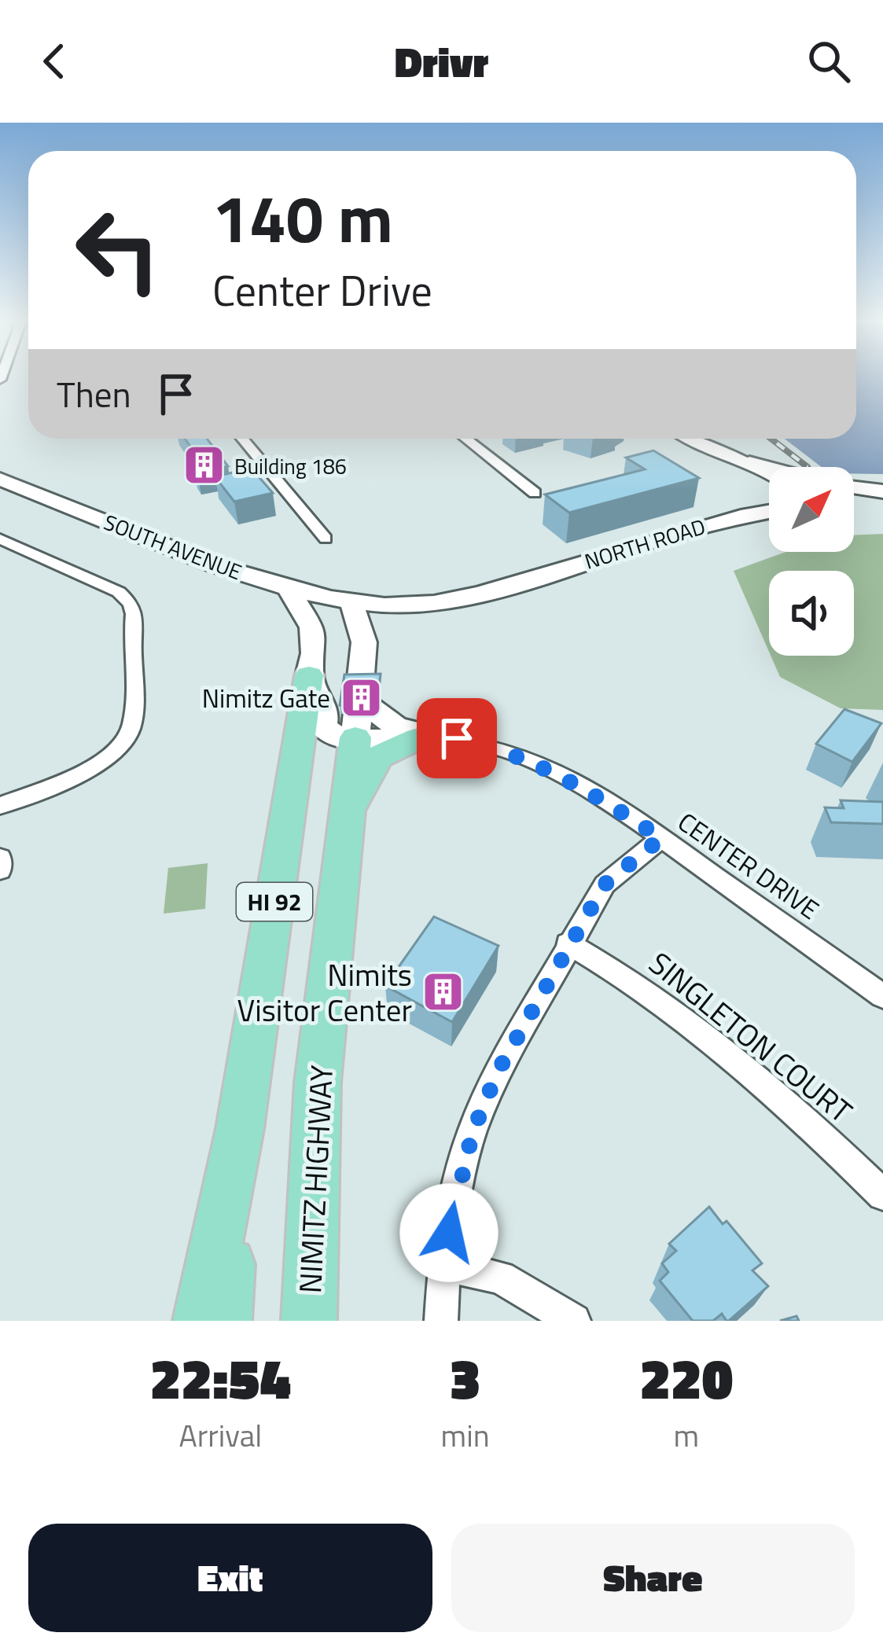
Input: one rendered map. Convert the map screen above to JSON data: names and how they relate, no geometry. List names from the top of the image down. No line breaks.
{"streets":{"main road":["HI 92","NIMITZ HIGHWAY"],"street":["NORTH ROAD","SOUTH AVENUE","CENTER DRIVE","SINGLETON COURT"]},"crossings":[["NORTH ROAD","SOUTH AVENUE"],["HI 92","NIMITZ HIGHWAY"]],"places":{"building":["Building 186","Nimitz Gate","Nimits Visitor Center"]},"north":"top right","page":{"header":"Drivr","turn":["140 m","Center Drive"],"then":"Then","eta":["22:54","Arrival","3","min","220","m"],"buttons":["Exit","Share"]}}
